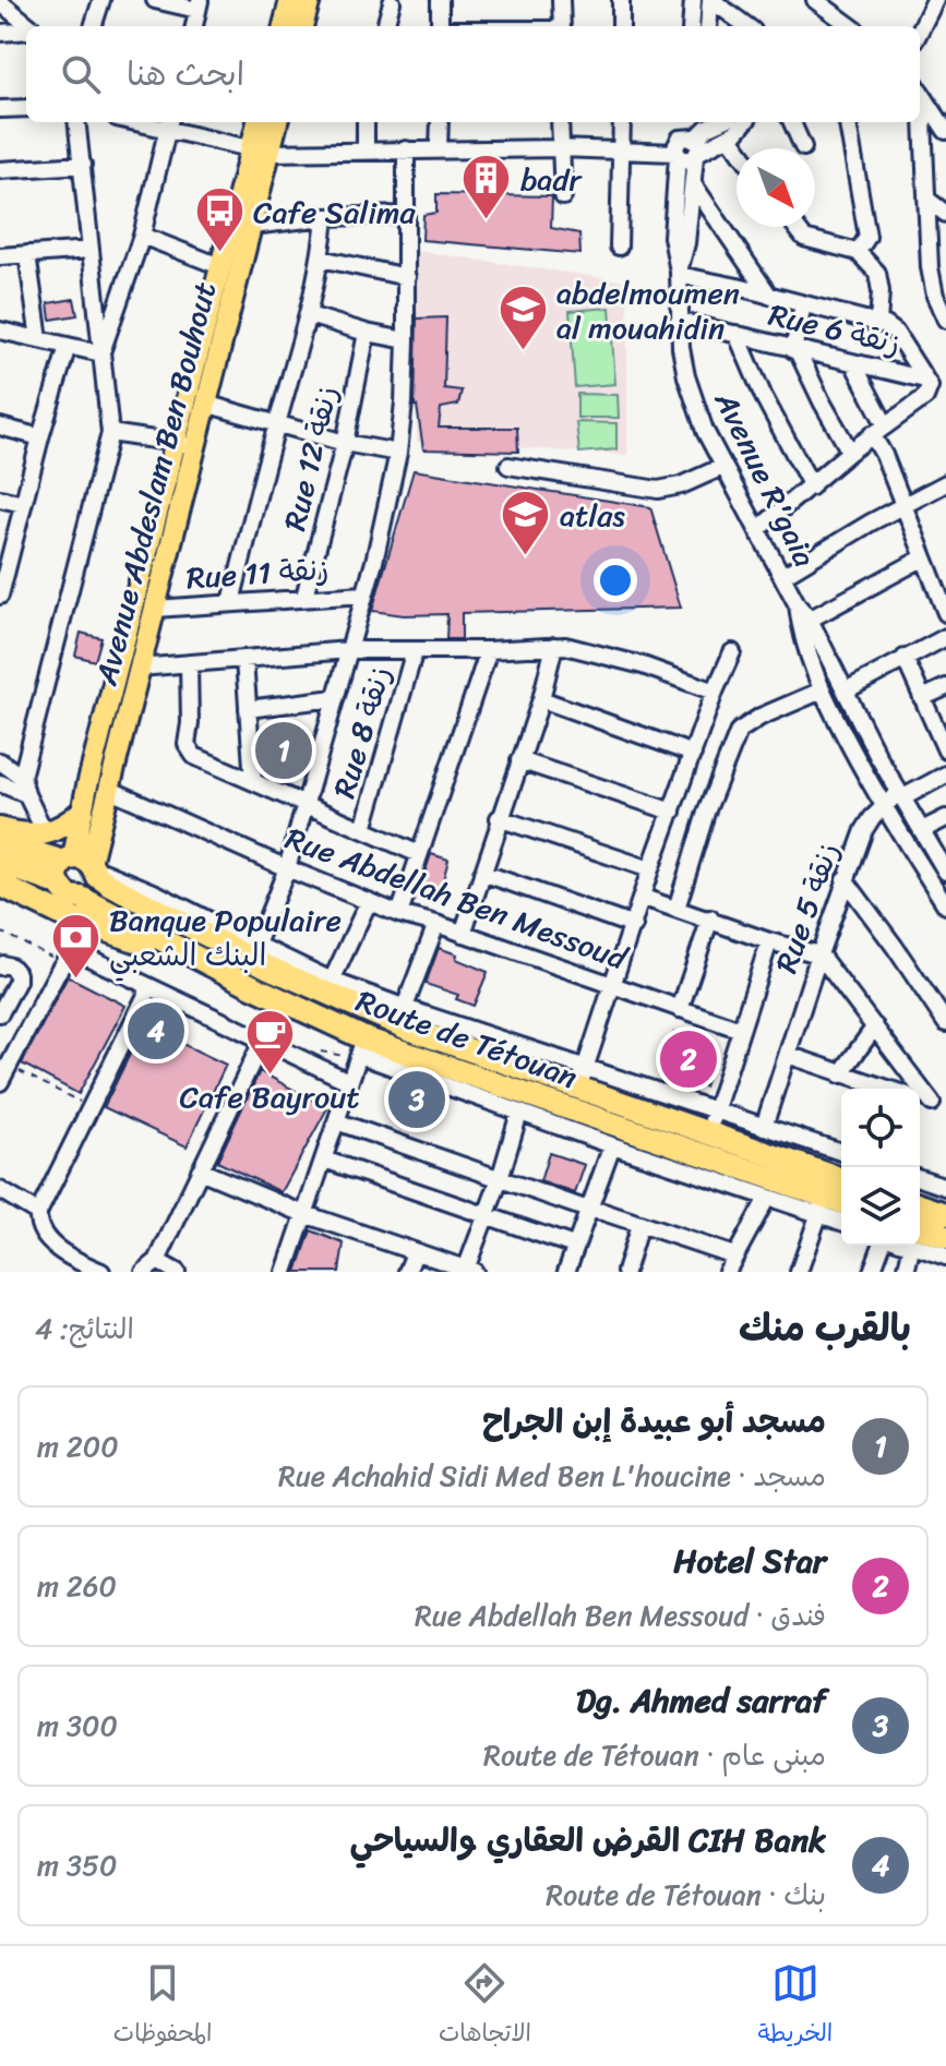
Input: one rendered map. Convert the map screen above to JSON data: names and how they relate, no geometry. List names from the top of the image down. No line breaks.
{"streets":{"highway":["Route de Tétouan"],"main road":["Avenue Abdeslam Ben Bouhout"],"street":["Rue 6 زنقة","Rue 12 زنقة","Avenue R'gaia","Rue 11 زنقة","Rue 8 زنقة","Rue Abdellah Ben Messoud","Rue 5 زنقة"]},"crossings":[["Rue 6 زنقة","Avenue R'gaia"],["Rue 12 زنقة","Rue 11 زنقة"],["Avenue R'gaia","Rue 5 زنقة"],["Avenue Abdeslam Ben Bouhout","Rue 11 زنقة"],["Avenue Abdeslam Ben Bouhout","Rue Abdellah Ben Messoud"],["Avenue Abdeslam Ben Bouhout","Route de Tétouan"]],"places":{"building":["badr"],"bus stop":["Cafe Salima"],"school or university":["abdelmoumen al mouahidin","atlas"],"bank":["Banque Populaire البنك الشعبي"],"cafe":["Cafe Bayrout"]},"north":"bottom right","page":{"search":"ابحث هنا","pins":["1","4","2","3"],"heading":["بالقرب منك","النتائج: 4"],"list":[{"mark":"1","name":"مسجد أبو عبيدة إبن الجراح","note":"مسجد · Rue Achahid Sidi Med Ben L'houcine","value":"200 m"},{"mark":"2","name":"Hotel Star","note":"فندق · Rue Abdellah Ben Messoud","value":"260 m"},{"mark":"3","name":"Dg. Ahmed sarraf","note":"مبنى عام · Route de Tétouan","value":"300 m"},{"mark":"4","name":"CIH Bank القرض العقاري والسياحي","note":"بنك · Route de Tétouan","value":"350 m"}],"nav":["الخريطة","الاتجاهات","المحفوظات"]}}
